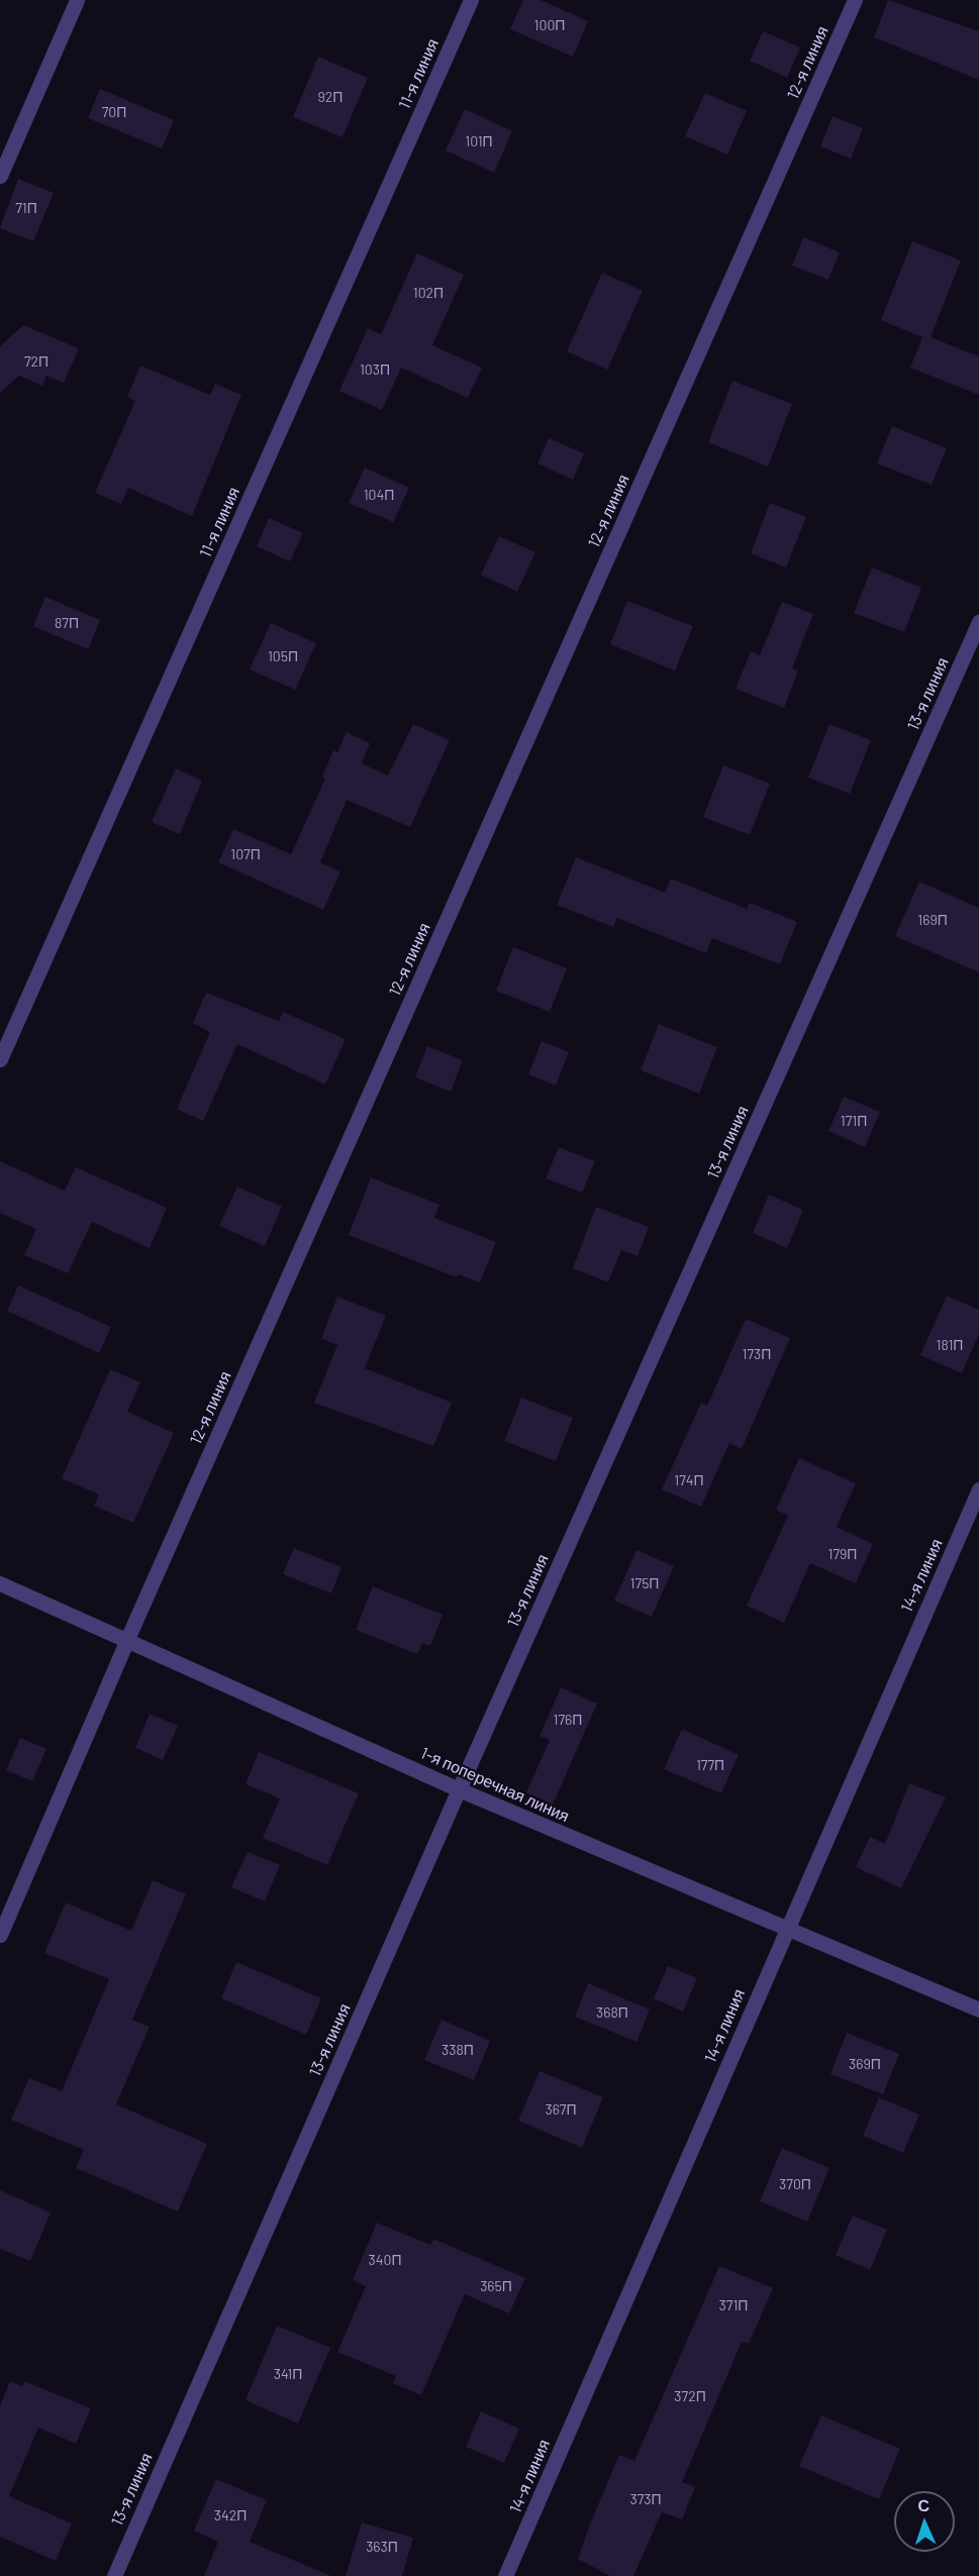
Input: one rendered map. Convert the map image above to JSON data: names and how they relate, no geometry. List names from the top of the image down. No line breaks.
{"streets":{"street":["12-я линия","11-я линия","13-я линия","14-я линия","1-я поперечная линия"]},"crossings":[["12-я линия","1-я поперечная линия"],["13-я линия","1-я поперечная линия"],["14-я линия","1-я поперечная линия"]],"house_numbers":["100П","92П","70П","101П","71П","102П","72П","103П","104П","87П","105П","107П","169П","171П","181П","173П","174П","179П","175П","176П","177П","368П","338П","369П","367П","370П","340П","365П","371П","341П","372П","373П","342П","363П"],"north":"top"}
